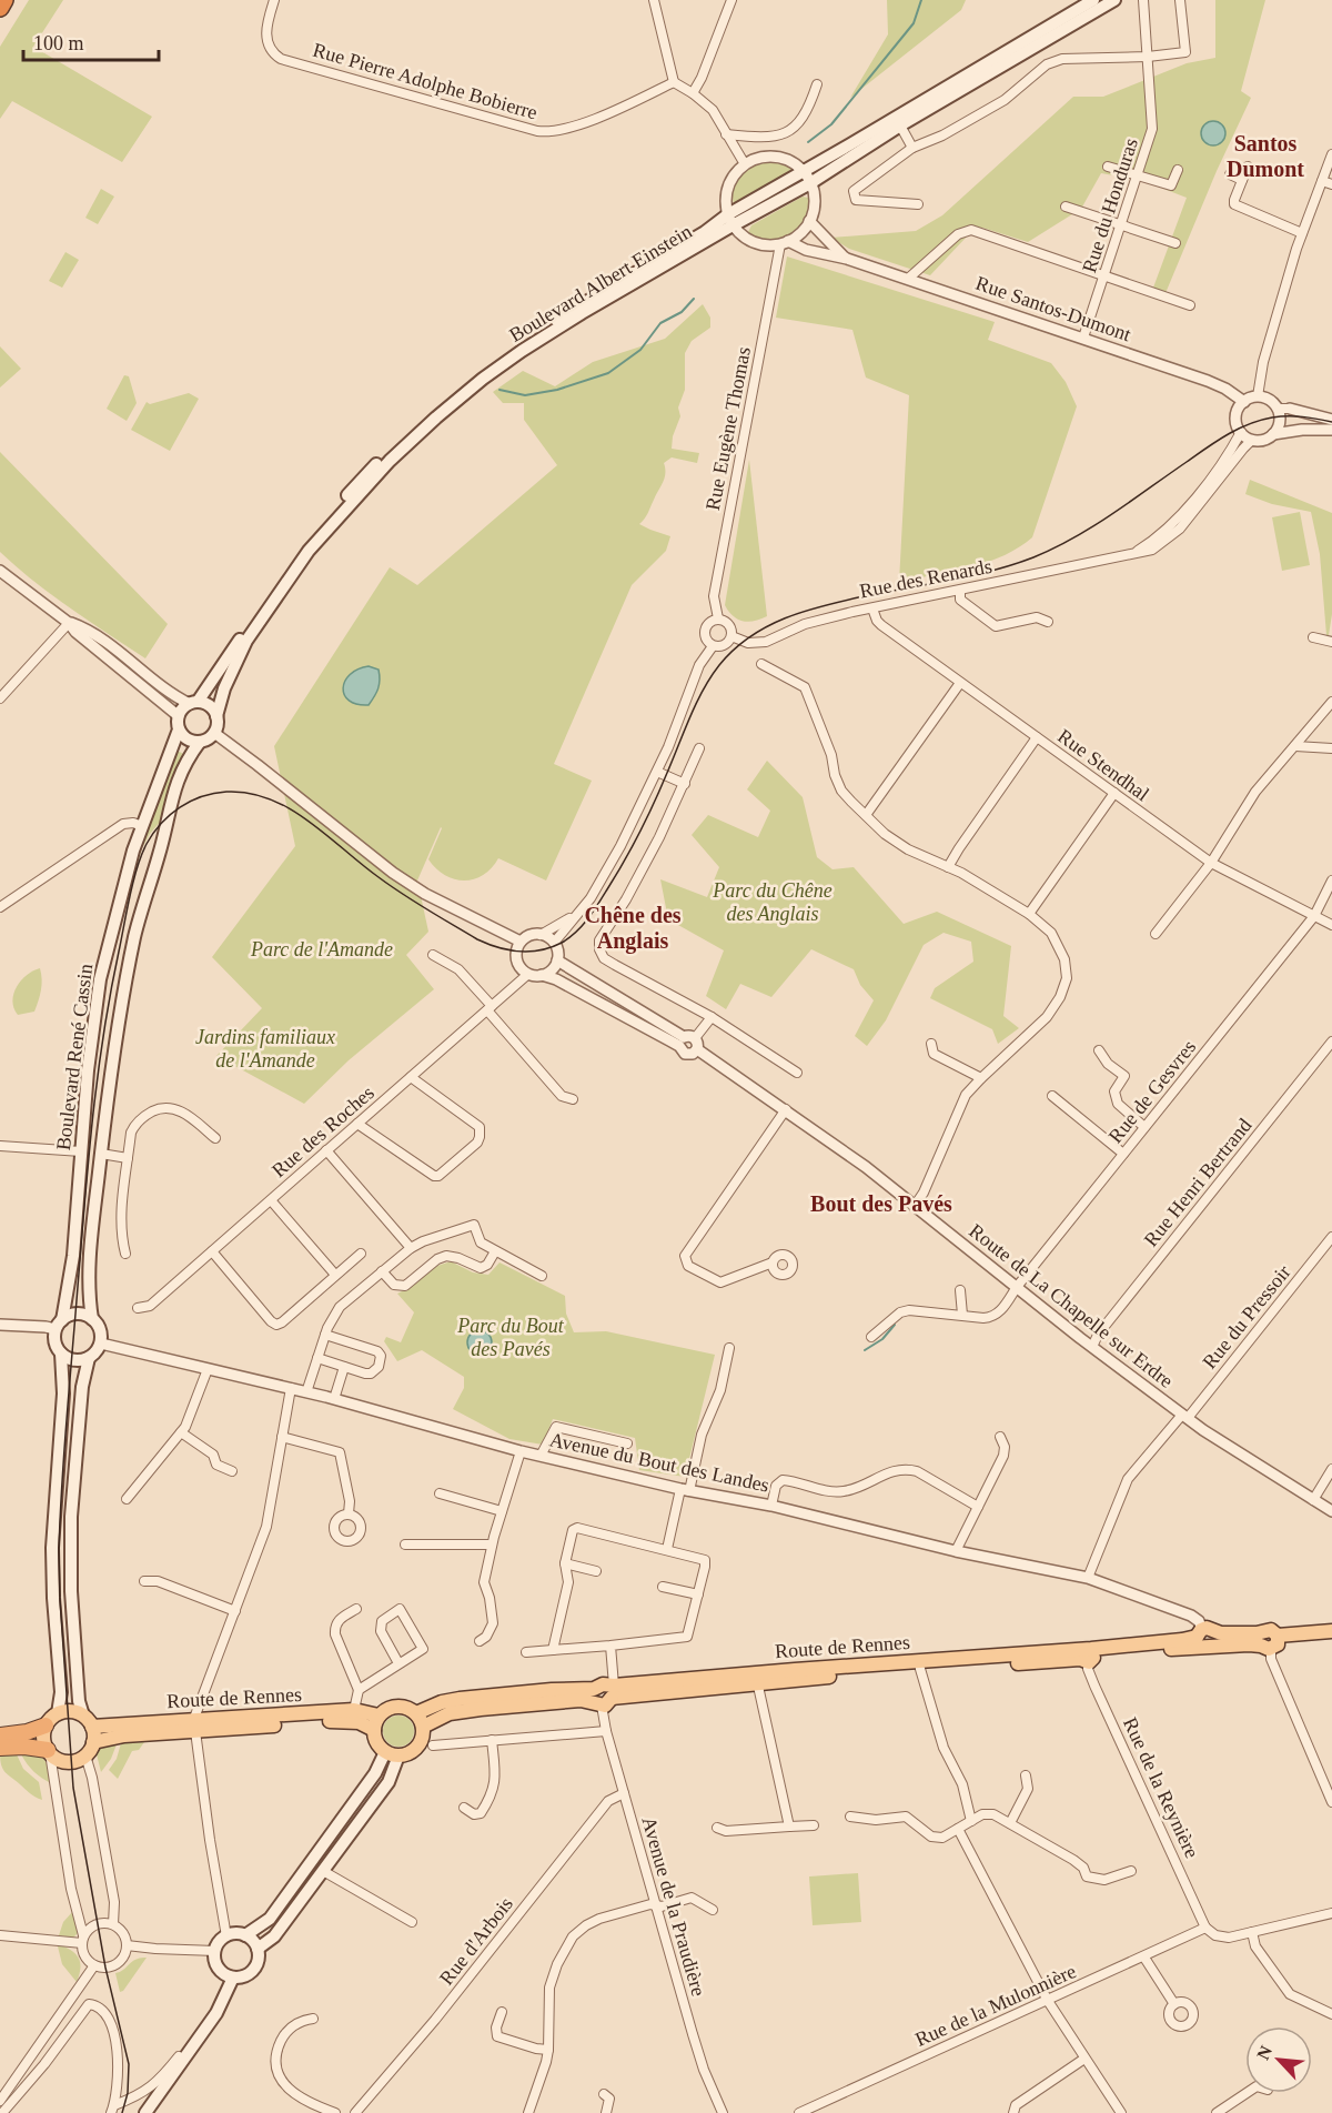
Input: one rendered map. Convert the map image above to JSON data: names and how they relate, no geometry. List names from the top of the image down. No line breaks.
{"streets":{"main road":["Boulevard Albert Einstein","Boulevard René Cassin","Route de Rennes"],"street":["Rue Pierre Adolphe Bobierre","Rue du Honduras","Rue Santos-Dumont","Rue Eugène Thomas","Rue des Renards","Rue Stendhal","Rue de Gesvres","Rue des Roches","Rue Henri Bertrand","Route de La Chapelle sur Erdre","Rue du Pressoir","Avenue du Bout des Landes","Rue de la Reynière","Avenue de la Praudière","Rue d'Arbois","Rue de la Mulonnière"]},"crossings":[["Rue du Honduras","Rue Santos-Dumont"],["Boulevard Albert Einstein","Rue Santos-Dumont"],["Boulevard Albert Einstein","Boulevard René Cassin"],["Rue Santos-Dumont","Rue Eugène Thomas"],["Rue Santos-Dumont","Rue des Renards"],["Rue Eugène Thomas","Rue des Renards"],["Rue des Renards","Rue Stendhal"],["Rue Stendhal","Rue de Gesvres"],["Boulevard René Cassin","Avenue du Bout des Landes"],["Rue de Gesvres","Route de La Chapelle sur Erdre"],["Rue des Roches","Route de La Chapelle sur Erdre"],["Rue Henri Bertrand","Route de La Chapelle sur Erdre"],["Route de La Chapelle sur Erdre","Rue du Pressoir"],["Rue du Pressoir","Avenue du Bout des Landes"],["Avenue du Bout des Landes","Route de Rennes"],["Route de Rennes","Rue de la Reynière"],["Route de Rennes","Avenue de la Praudière"],["Rue de la Reynière","Rue de la Mulonnière"],["Avenue de la Praudière","Rue d'Arbois"]],"districts":["Santos Dumont","Chêne des Anglais","Bout des Pavés"],"parks":["Parc du Chêne des Anglais","Parc de l'Amande","Jardins familiaux de l'Amande","Parc du Bout des Pavés"],"scale_bar":"100 m","north":"top left"}
